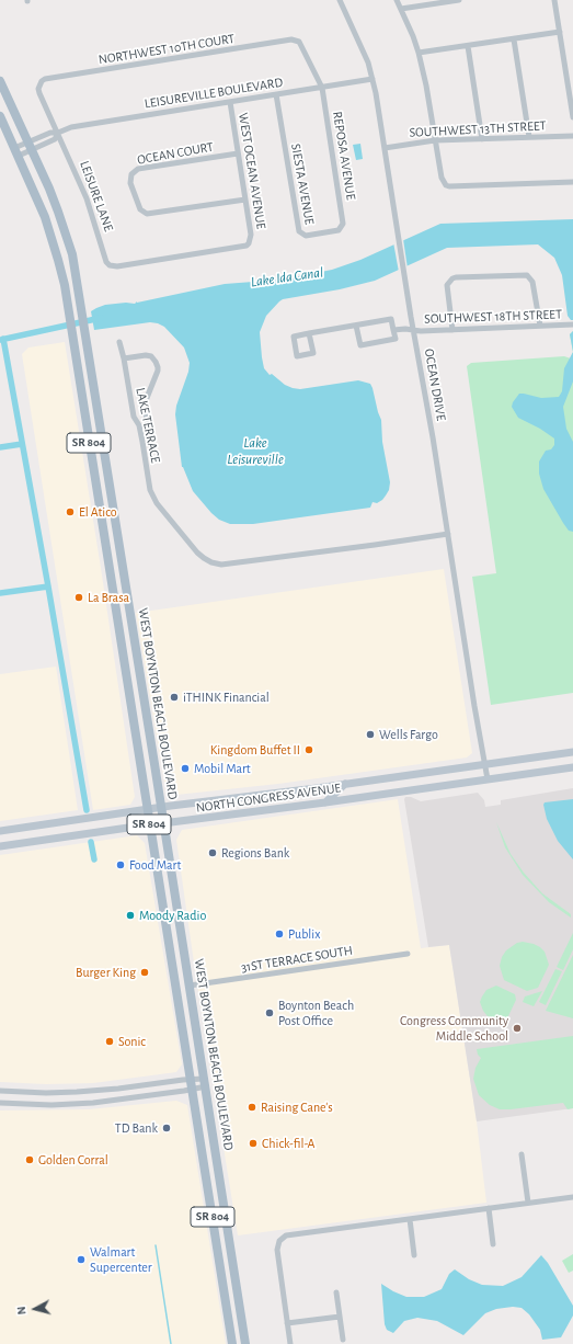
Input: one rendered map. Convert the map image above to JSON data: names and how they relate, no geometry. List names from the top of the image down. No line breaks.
{"streets":{"main road":["SR 804","WEST BOYNTON BEACH BOULEVARD","NORTH CONGRESS AVENUE"],"street":["NORTHWEST 10TH COURT","LEISUREVILLE BOULEVARD","SOUTHWEST 13TH STREET","OCEAN COURT","REPOSA AVENUE","WEST OCEAN AVENUE","SIESTA AVENUE","LEISURE LANE","SOUTHWEST 18TH STREET","OCEAN DRIVE","LAKE TERRACE","31ST TERRACE SOUTH"]},"crossings":[["NORTHWEST 10TH COURT","LEISUREVILLE BOULEVARD"],["NORTHWEST 10TH COURT","REPOSA AVENUE"],["NORTHWEST 10TH COURT","LEISURE LANE"],["LEISUREVILLE BOULEVARD","REPOSA AVENUE"],["LEISUREVILLE BOULEVARD","WEST OCEAN AVENUE"],["LEISUREVILLE BOULEVARD","SIESTA AVENUE"],["LEISUREVILLE BOULEVARD","LEISURE LANE"],["LEISUREVILLE BOULEVARD","OCEAN DRIVE"],["LEISUREVILLE BOULEVARD","WEST BOYNTON BEACH BOULEVARD"],["SOUTHWEST 13TH STREET","OCEAN DRIVE"],["OCEAN COURT","WEST OCEAN AVENUE"],["REPOSA AVENUE","SIESTA AVENUE"],["WEST OCEAN AVENUE","LEISURE LANE"],["SOUTHWEST 18TH STREET","OCEAN DRIVE"],["OCEAN DRIVE","LAKE TERRACE"],["OCEAN DRIVE","NORTH CONGRESS AVENUE"],["WEST BOYNTON BEACH BOULEVARD","NORTH CONGRESS AVENUE"],["WEST BOYNTON BEACH BOULEVARD","31ST TERRACE SOUTH"]],"water":["Lake Ida Canal","Lake Leisureville"],"places":["El Atico","La Brasa","iTHINK Financial","Wells Fargo","Kingdom Buffet II","Mobil Mart","Regions Bank","Food Mart","Moody Radio","Publix","Burger King","Boynton Beach Post Office","Congress Community Middle School","Sonic","Raising Cane's","TD Bank","Chick-fil-A","Golden Corral","Walmart Supercenter"],"north":"left"}
